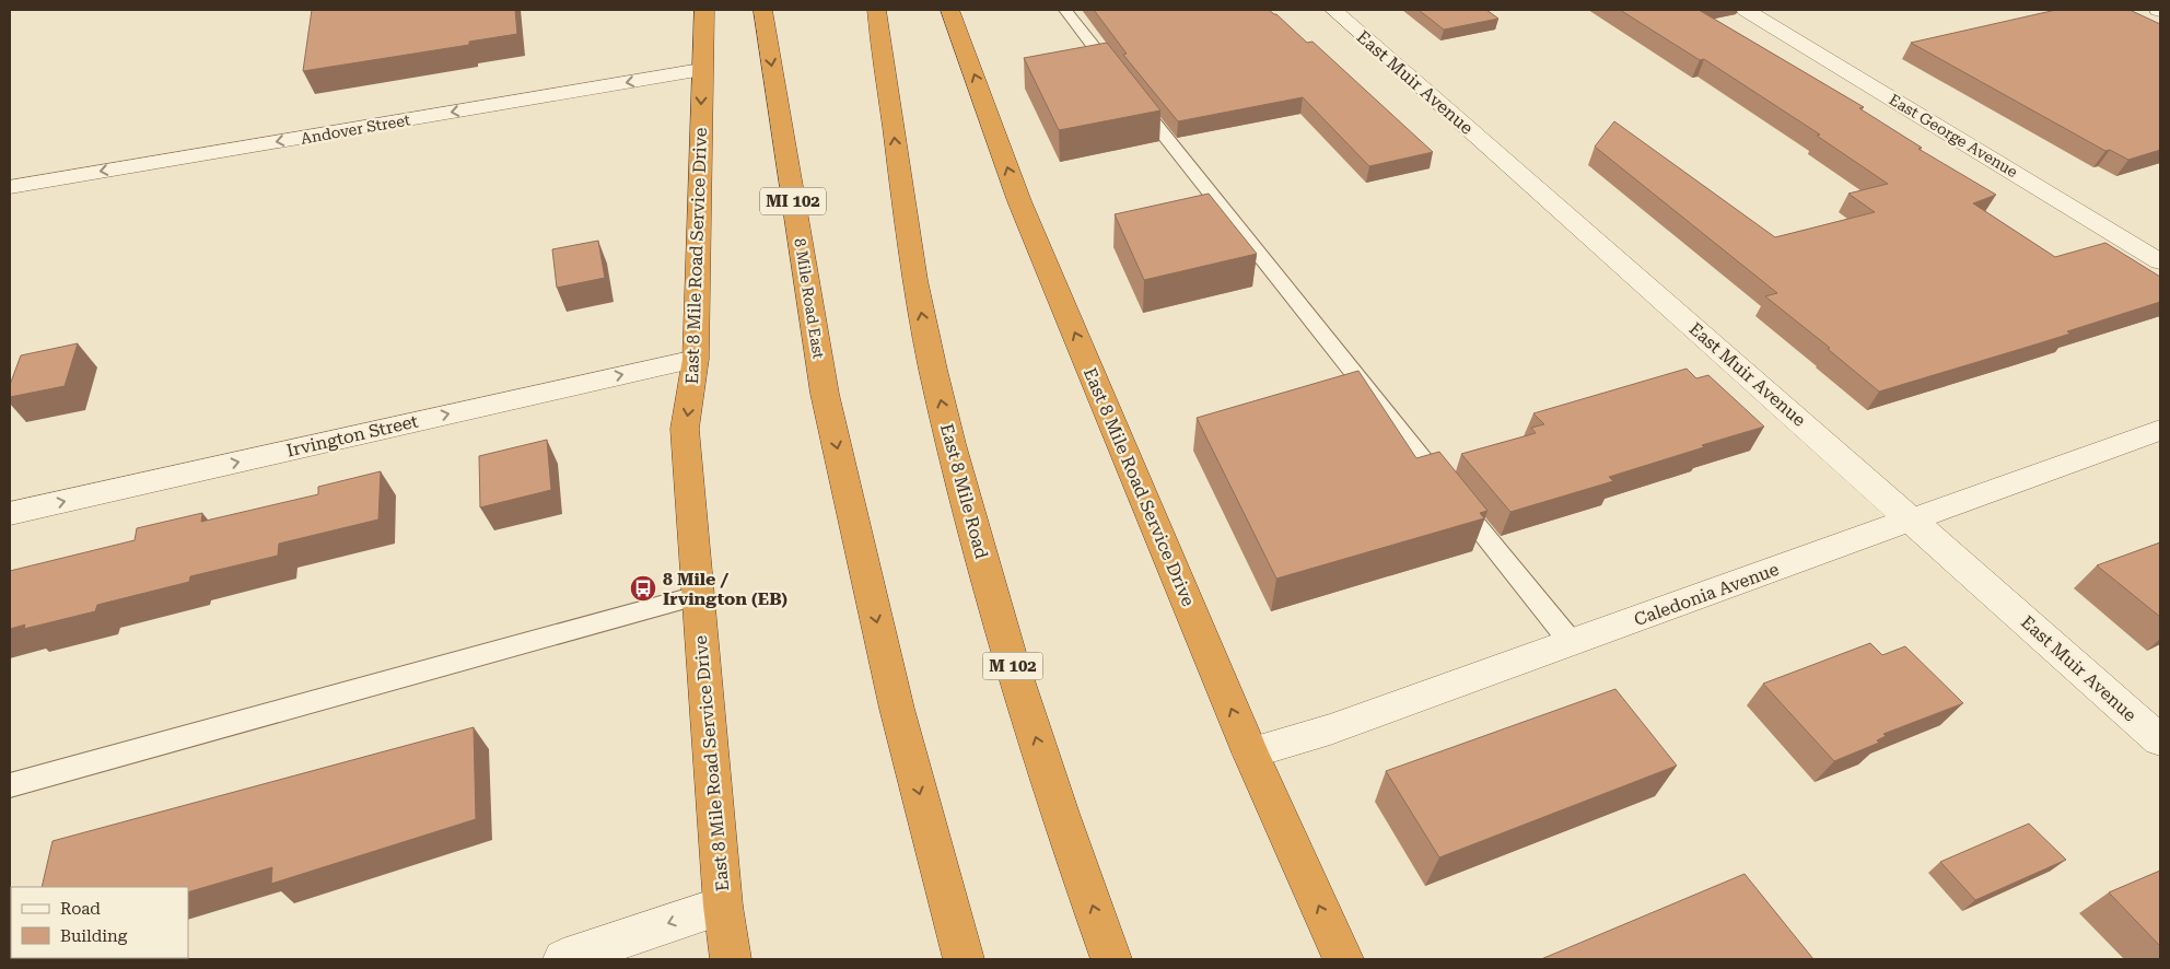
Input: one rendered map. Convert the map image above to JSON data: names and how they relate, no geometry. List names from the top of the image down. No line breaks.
{"streets":{"highway":["MI 102","East 8 Mile Road Service Drive","8 Mile Road East","East 8 Mile Road","M 102"],"street":["East Muir Avenue","Andover Street","East George Avenue","Irvington Street","Caledonia Avenue"]},"crossings":[["East Muir Avenue","Caledonia Avenue"],["Andover Street","East 8 Mile Road Service Drive"],["East 8 Mile Road Service Drive","Irvington Street"],["East 8 Mile Road Service Drive","Caledonia Avenue"]],"one_way":["Andover Street","8 Mile Road East","Irvington Street","East 8 Mile Road"],"places":{"bus stop":["8 Mile / Irvington (EB)"]},"legend":["Road","Building"]}
